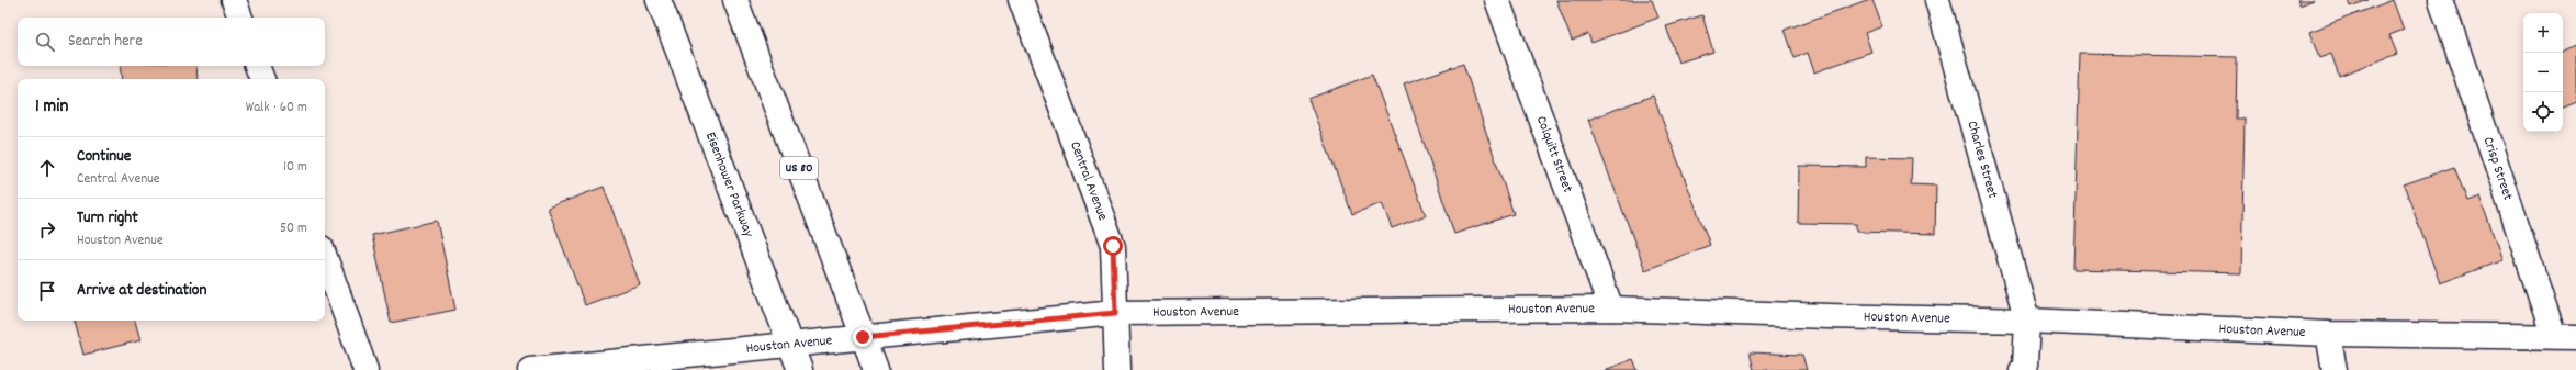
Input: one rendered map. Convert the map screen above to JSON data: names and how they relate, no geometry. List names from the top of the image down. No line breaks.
{"streets":{"street":["Colquitt Street","Charles Street","US 80","Crisp Street","Central Avenue","Eisenhower Parkway","Houston Avenue"]},"crossings":[["Colquitt Street","Houston Avenue"],["Charles Street","Houston Avenue"],["US 80","Houston Avenue"],["Crisp Street","Houston Avenue"],["Central Avenue","Houston Avenue"],["Eisenhower Parkway","Houston Avenue"]],"page":{"map_buttons":["+","−"],"search":"Search here","heading":["1 min","Walk · 60 m"],"list":[["Continue","Central Avenue","10 m"],["Turn right","Houston Avenue","50 m"],"Arrive at destination"]}}
